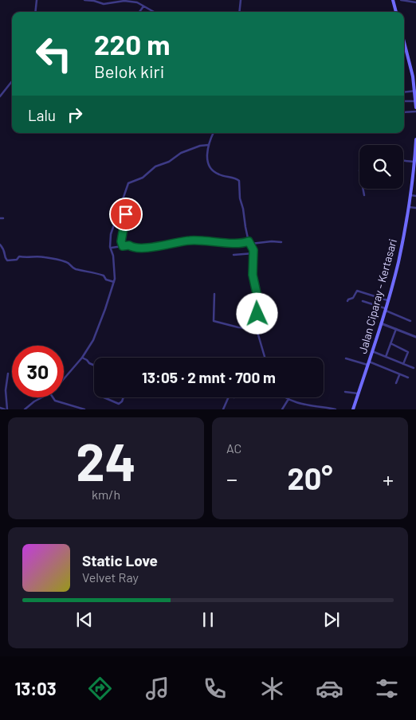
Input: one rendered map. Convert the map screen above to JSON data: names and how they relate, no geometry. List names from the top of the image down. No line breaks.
{"streets":{"main road":["Jalan Ciparay - Kertasari"]},"page":{"turn":["220 m","Belok kiri"],"then":"Lalu","limit":"30","trip":"13:05 · 2 mnt · 700 m","tile":[["24","km/h"],"AC"],"heat":["−","20°","+"],"song":["Static Love","Velvet Ray"],"tabs":"13:03"}}
